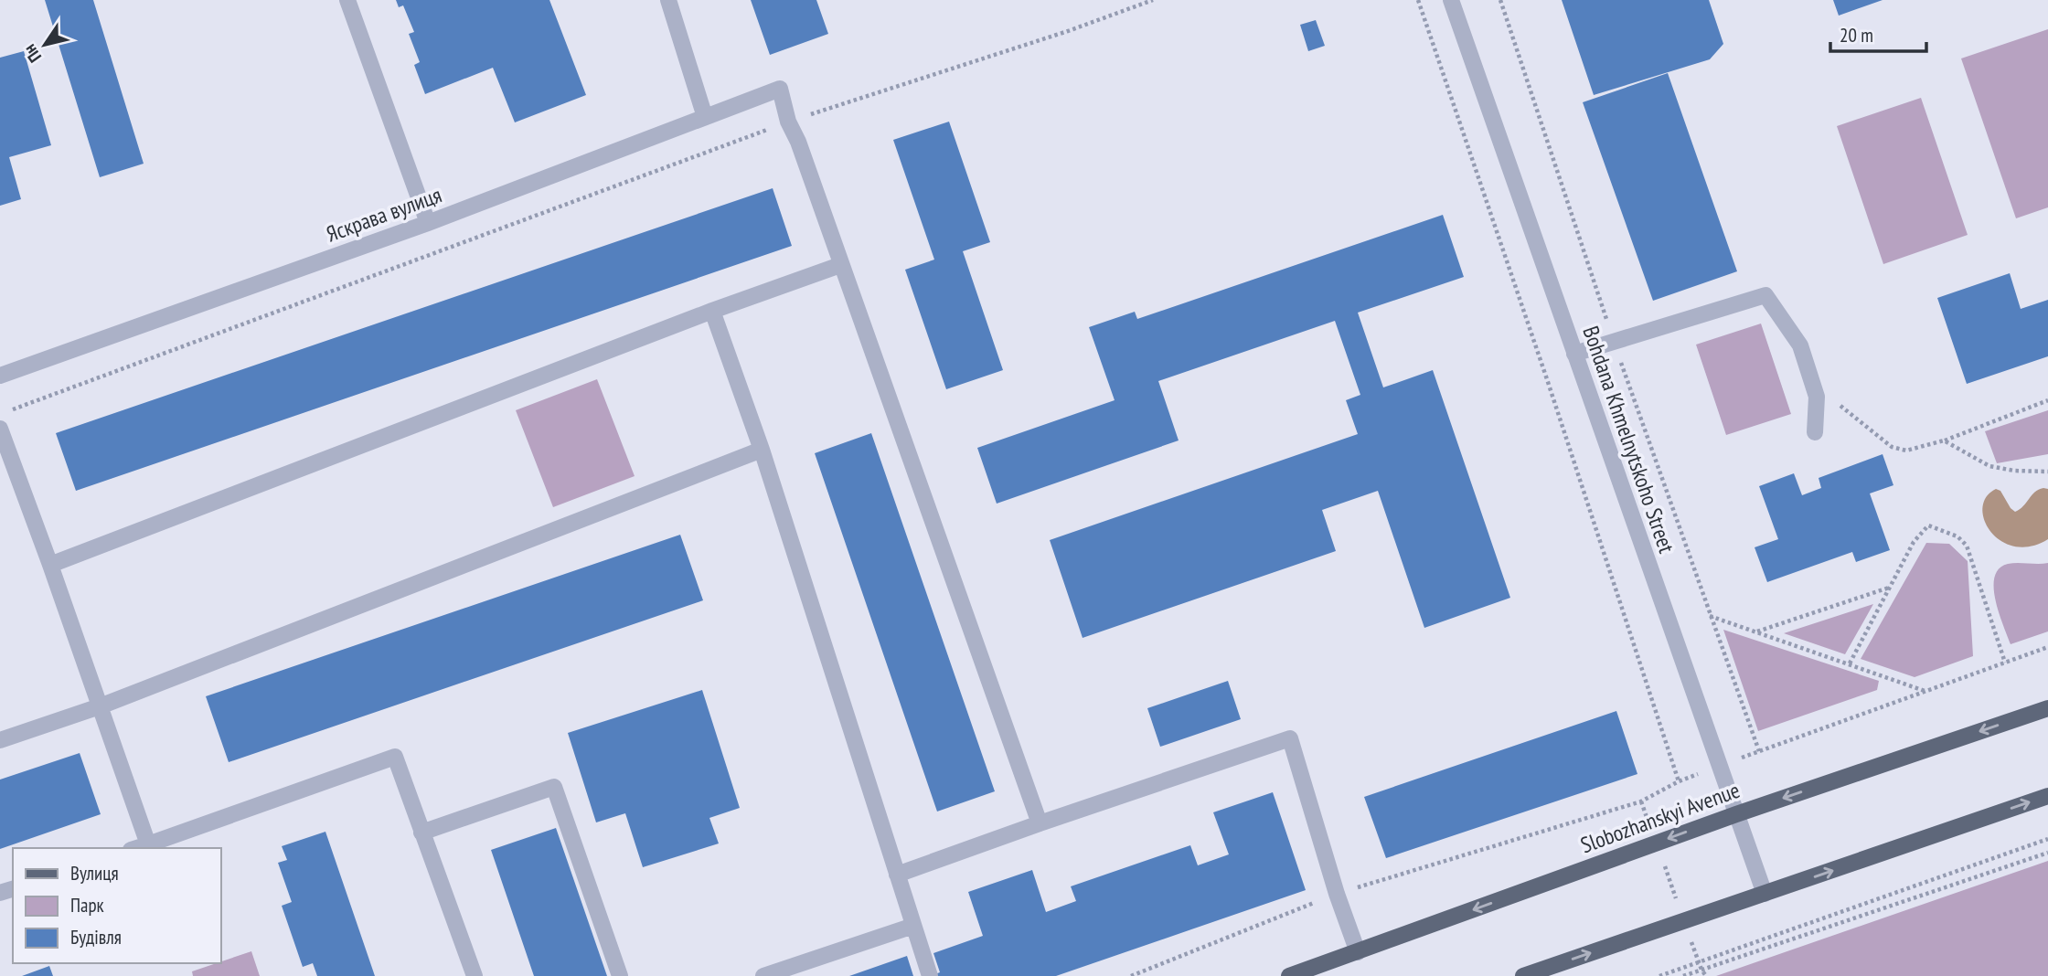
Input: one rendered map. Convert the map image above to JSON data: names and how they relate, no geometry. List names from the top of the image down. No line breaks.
{"streets":{"main road":["Slobozhanskyi Avenue"],"street":["Яскрава вулиця","Bohdana Khmelnytskoho Street"]},"crossings":[["Bohdana Khmelnytskoho Street","Slobozhanskyi Avenue"]],"legend":["Вулиця","Парк","Будівля"],"scale_bar":"20 m","north":"bottom left"}
